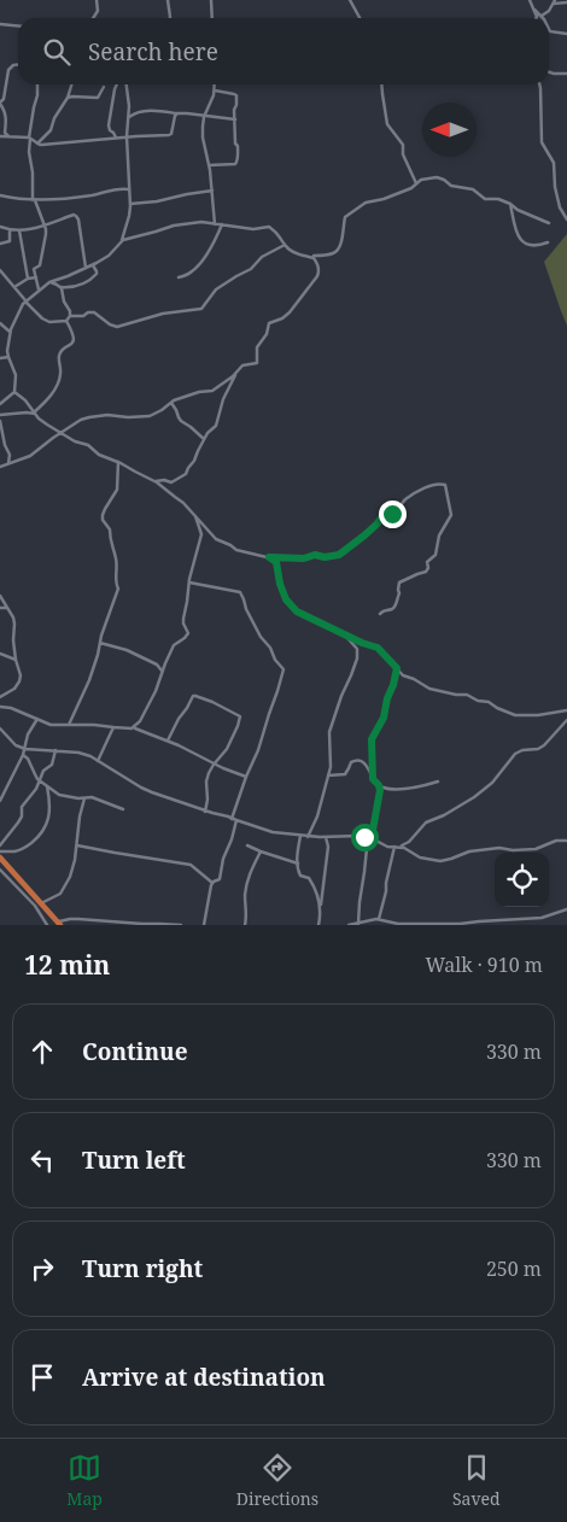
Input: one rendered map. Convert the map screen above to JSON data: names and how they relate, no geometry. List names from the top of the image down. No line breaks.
{"north":"left","page":{"search":"Search here","heading":["12 min","Walk · 910 m"],"list":[["Continue","330 m"],["Turn left","330 m"],["Turn right","250 m"],"Arrive at destination"],"nav":["Map","Directions","Saved"]}}
